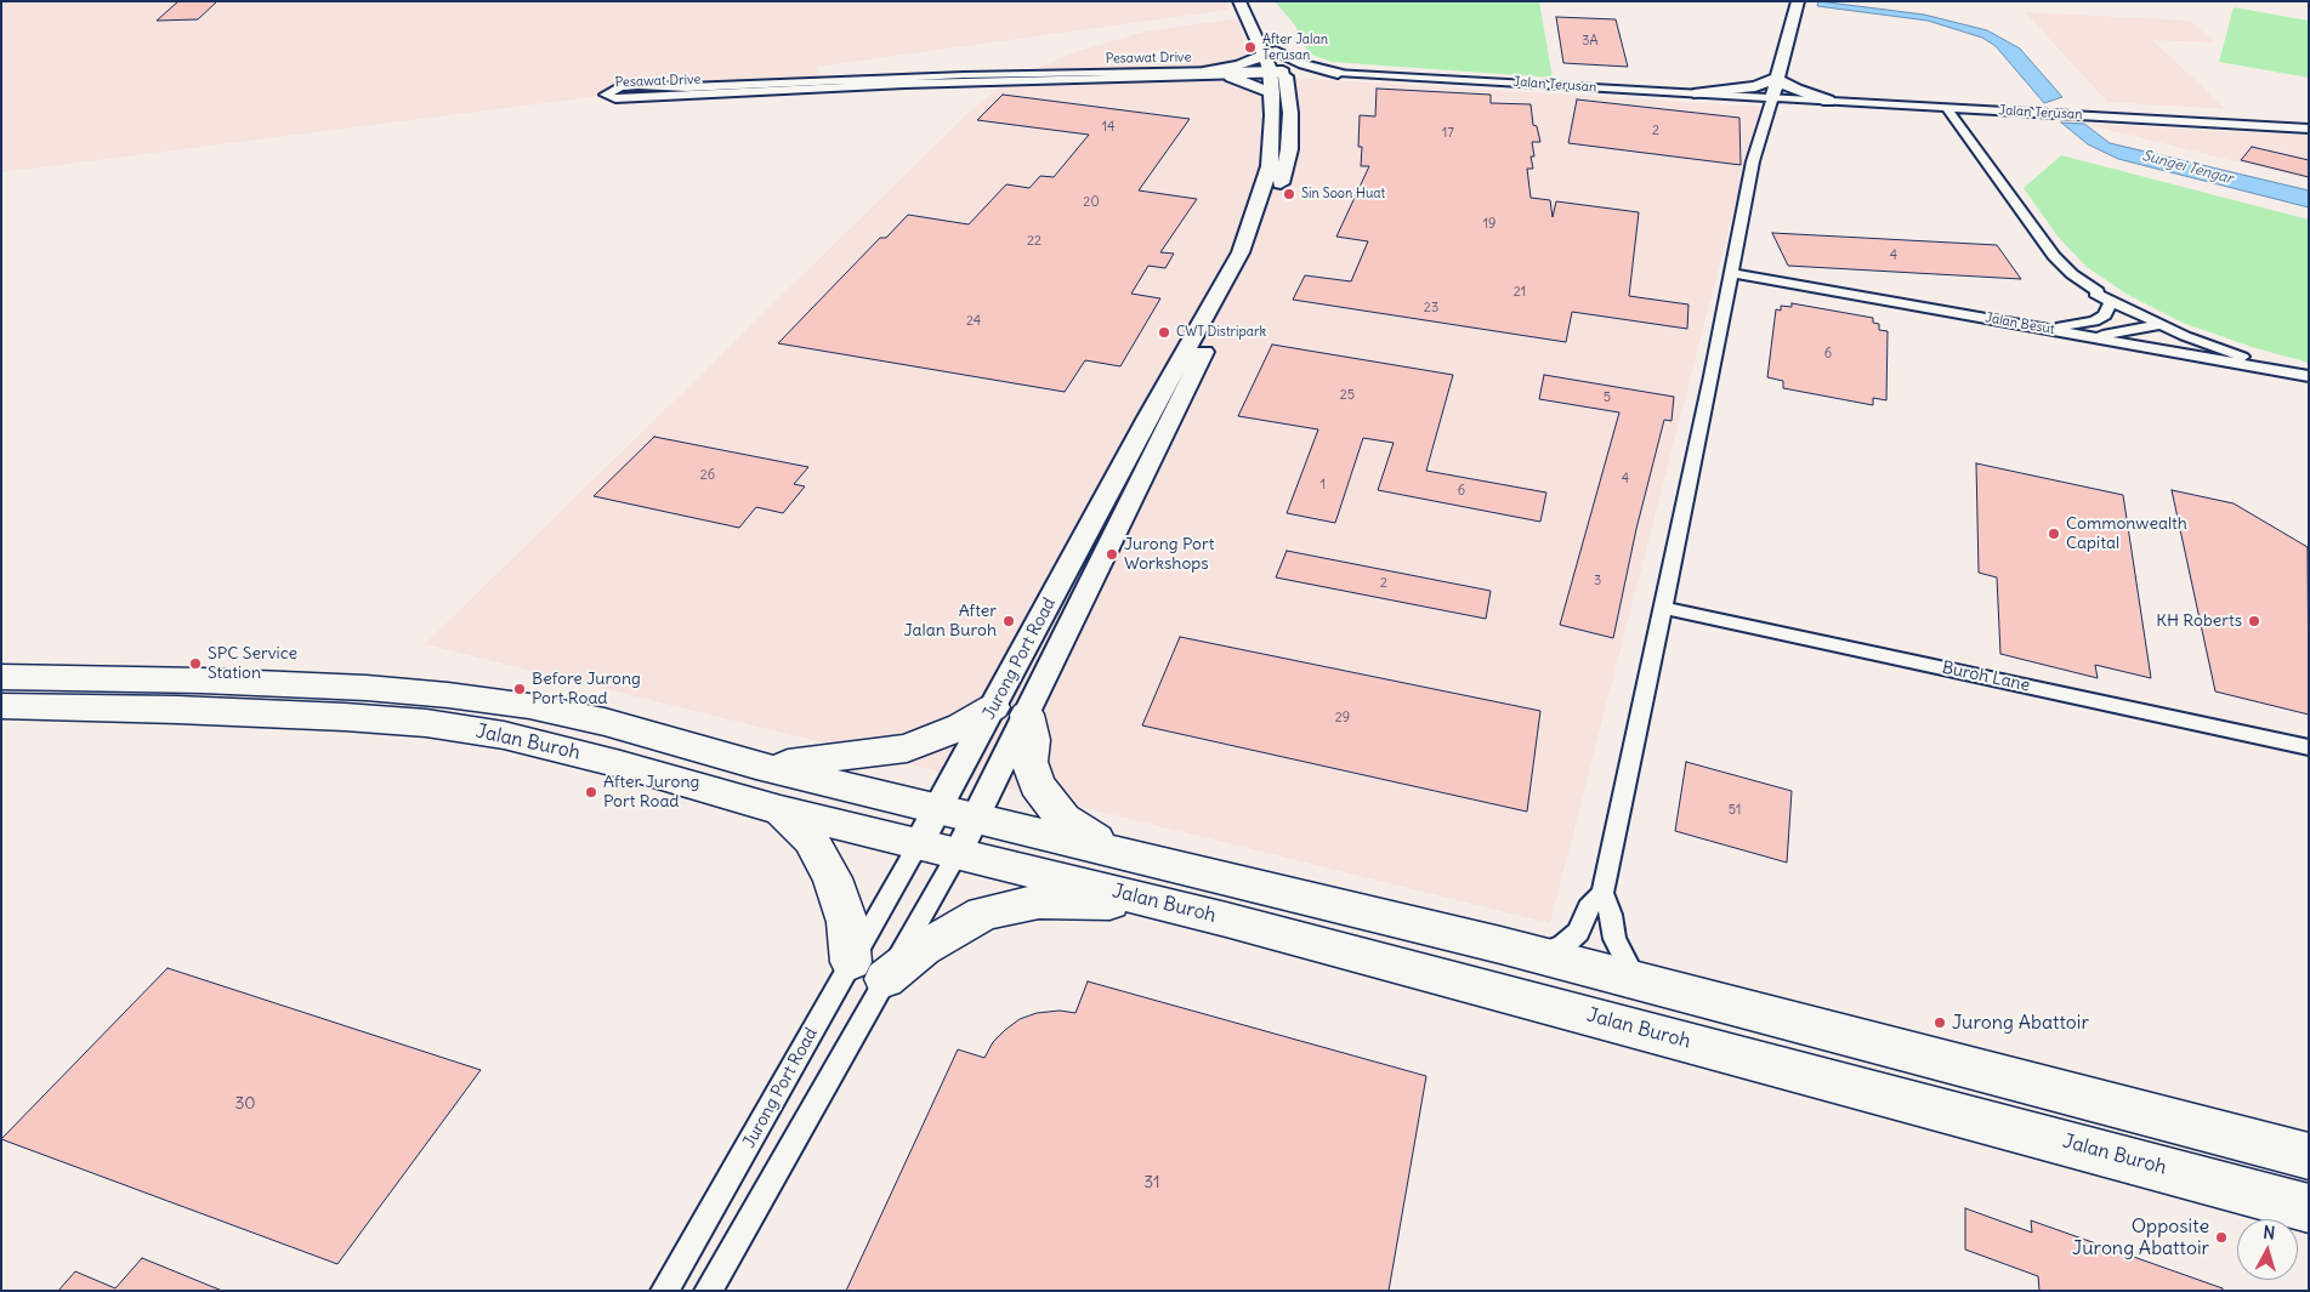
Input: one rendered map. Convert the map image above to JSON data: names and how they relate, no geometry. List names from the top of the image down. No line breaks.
{"streets":{"highway":["Jalan Buroh"],"main road":["Jurong Port Road"],"street":["Pesawat Drive","Jalan Terusan","Jalan Besut","Buroh Lane"]},"crossings":[["Jalan Terusan","Jalan Besut"],["Jurong Port Road","Jalan Buroh"]],"water":["Sungei Tengar"],"places":["After Jalan Terusan","Sin Soon Huat","CWT Distripark","Commonwealth Capital","Jurong Port Workshops","After Jalan Buroh","KH Roberts","SPC Service Station","Before Jurong Port Road","After Jurong Port Road","Jurong Abattoir","Opposite Jurong Abattoir"],"house_numbers":["3A","14","2","17","20","19","22","4","21","23","24","6","25","5","26","4","1","6","3","2","29","51","30","31"],"north":"top"}
